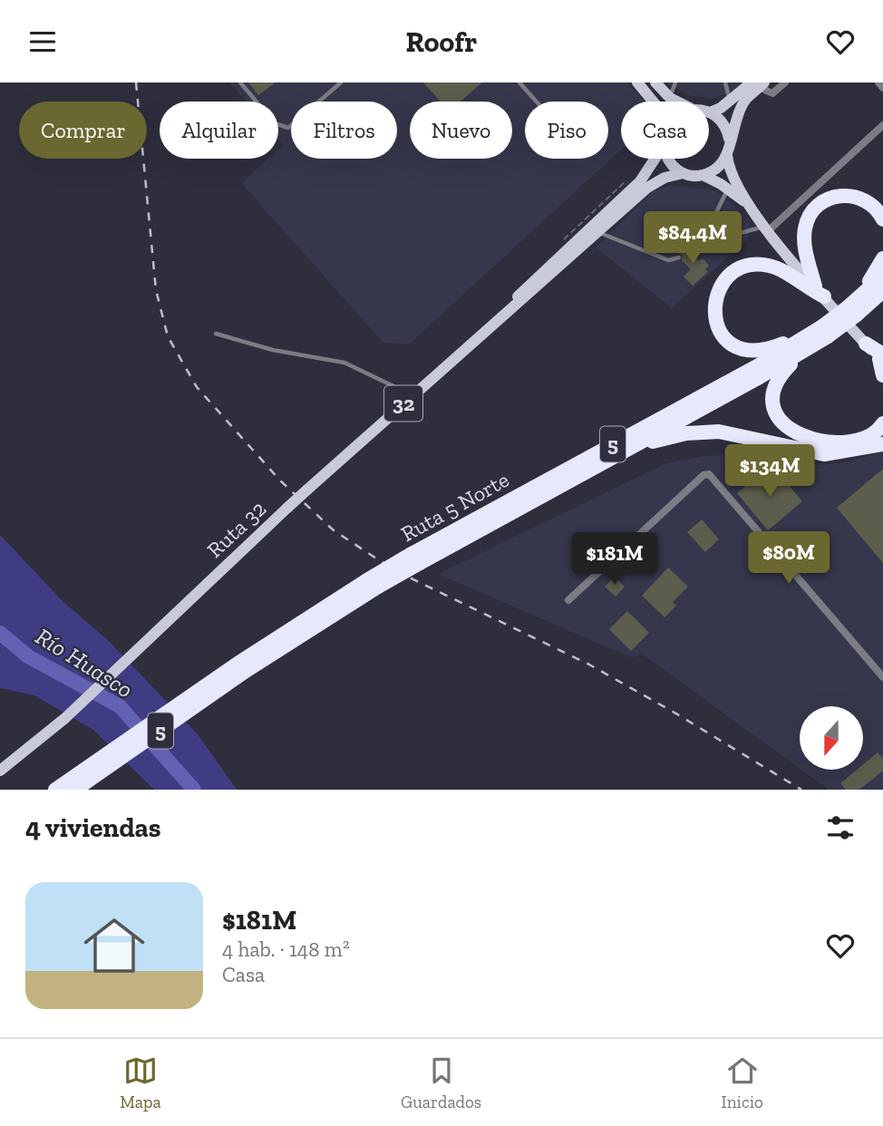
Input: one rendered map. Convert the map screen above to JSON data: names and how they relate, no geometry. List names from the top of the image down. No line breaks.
{"streets":{"highway":["5","Ruta 5 Norte"],"main road":["32","Ruta 32"]},"crossings":[["32","Ruta 32"]],"water":["Río Huasco"],"north":"bottom","page":{"header":"Roofr","chip":["Comprar","Alquilar","Filtros","Nuevo","Piso","Casa"],"price":["$84.4M","$134M","$80M","$181M"],"heading":"4 viviendas","list":[{"name":"$181M","note":"4 hab. · 148 m² · Casa"}],"tabs":["Mapa","Guardados","Inicio"]}}
